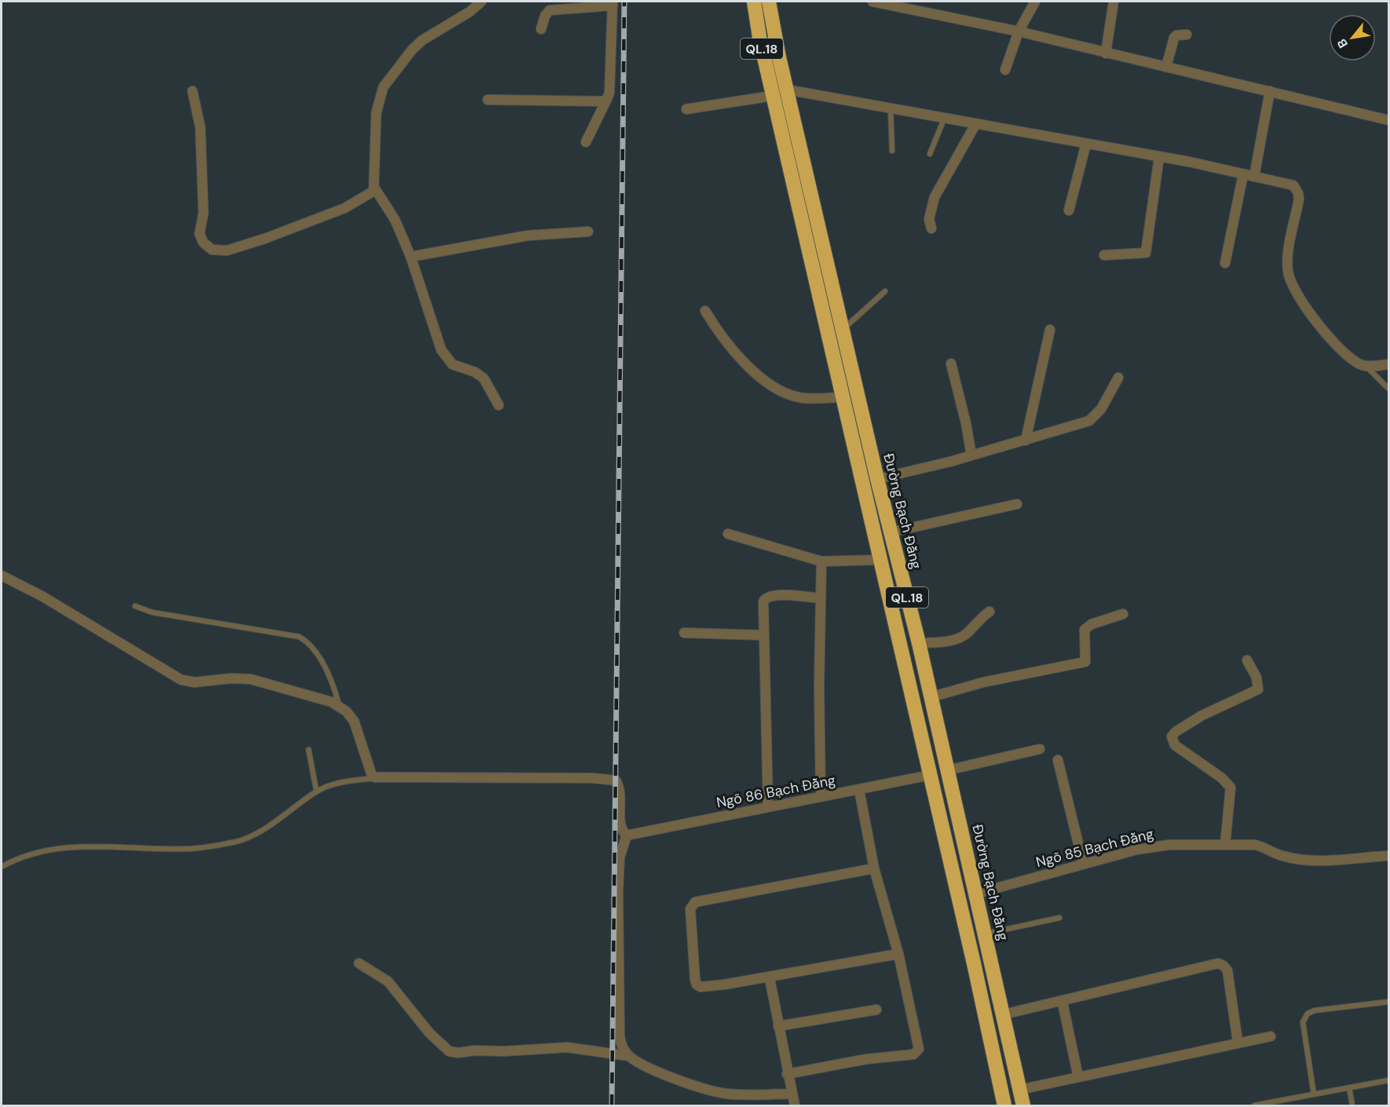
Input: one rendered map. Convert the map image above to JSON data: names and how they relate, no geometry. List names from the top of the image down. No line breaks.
{"streets":{"highway":["QL.18","Đường Bạch Đằng"],"street":["Ngõ 86 Bạch Đằng","Ngõ 85 Bạch Đằng"]},"crossings":[["QL.18","Đường Bạch Đằng"],["QL.18","Ngõ 86 Bạch Đằng"],["Đường Bạch Đằng","Ngõ 85 Bạch Đằng"]],"north":"bottom left"}
